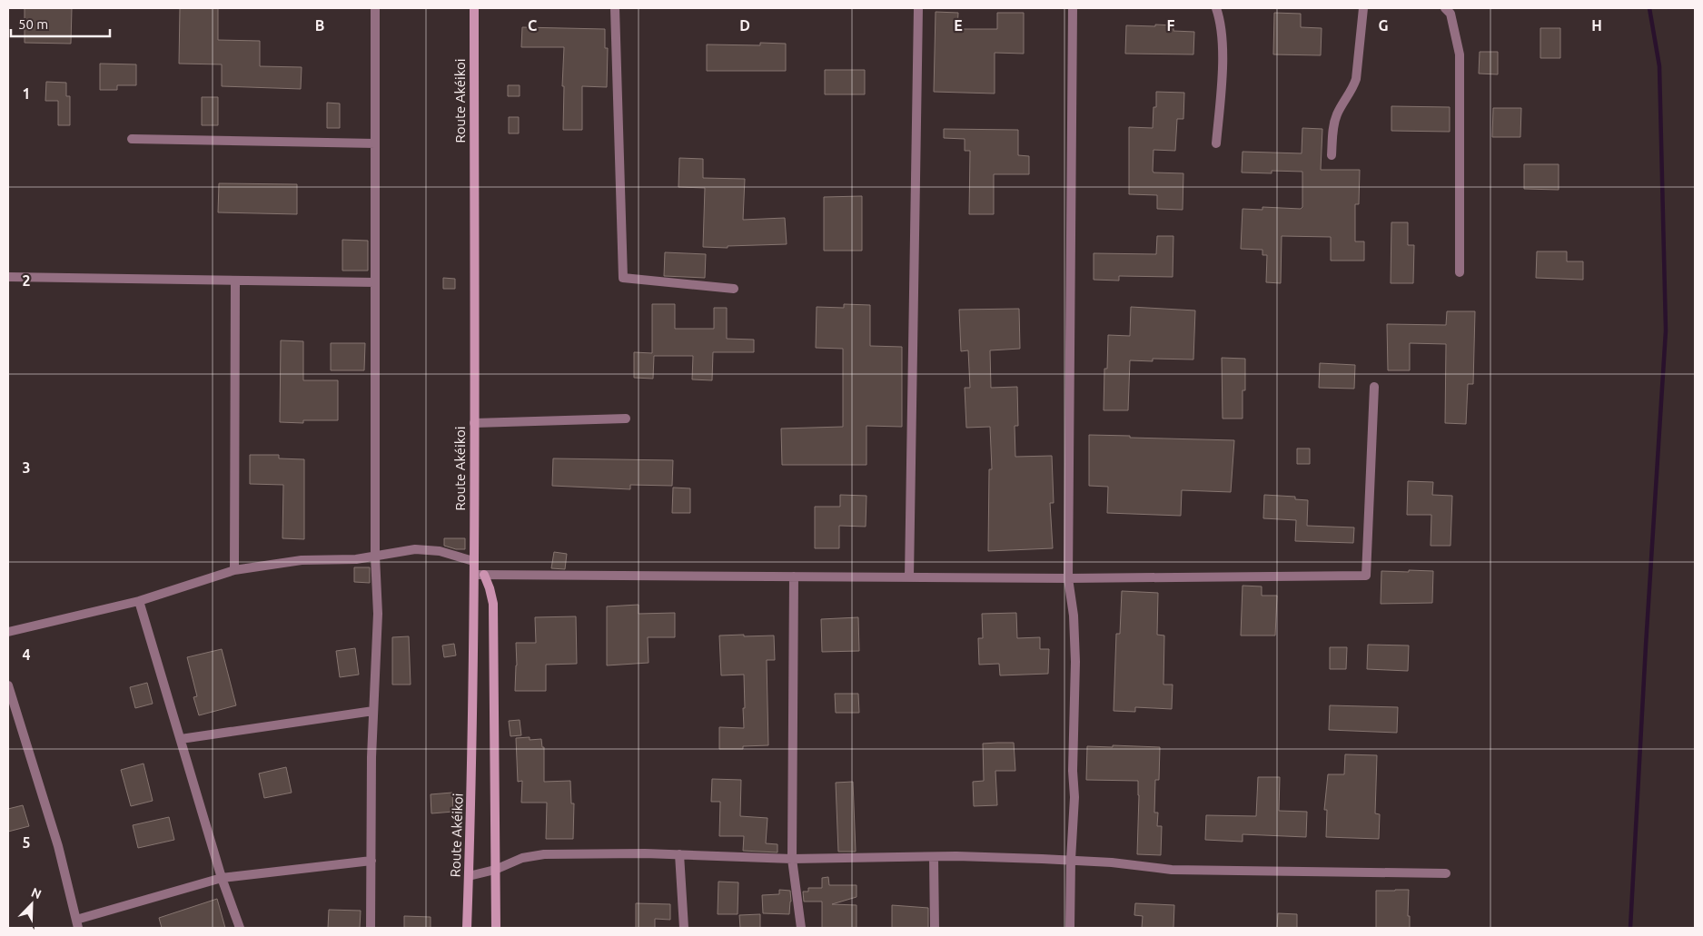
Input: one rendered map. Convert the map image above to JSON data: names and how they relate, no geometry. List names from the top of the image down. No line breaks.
{"streets":{"street":["Route Akéikoi"]},"scale_bar":"50 m","north":"top right","grid":{"columns":["B","C","D","E","F","G","H"],"rows":["1","2","3","4","5"]}}
